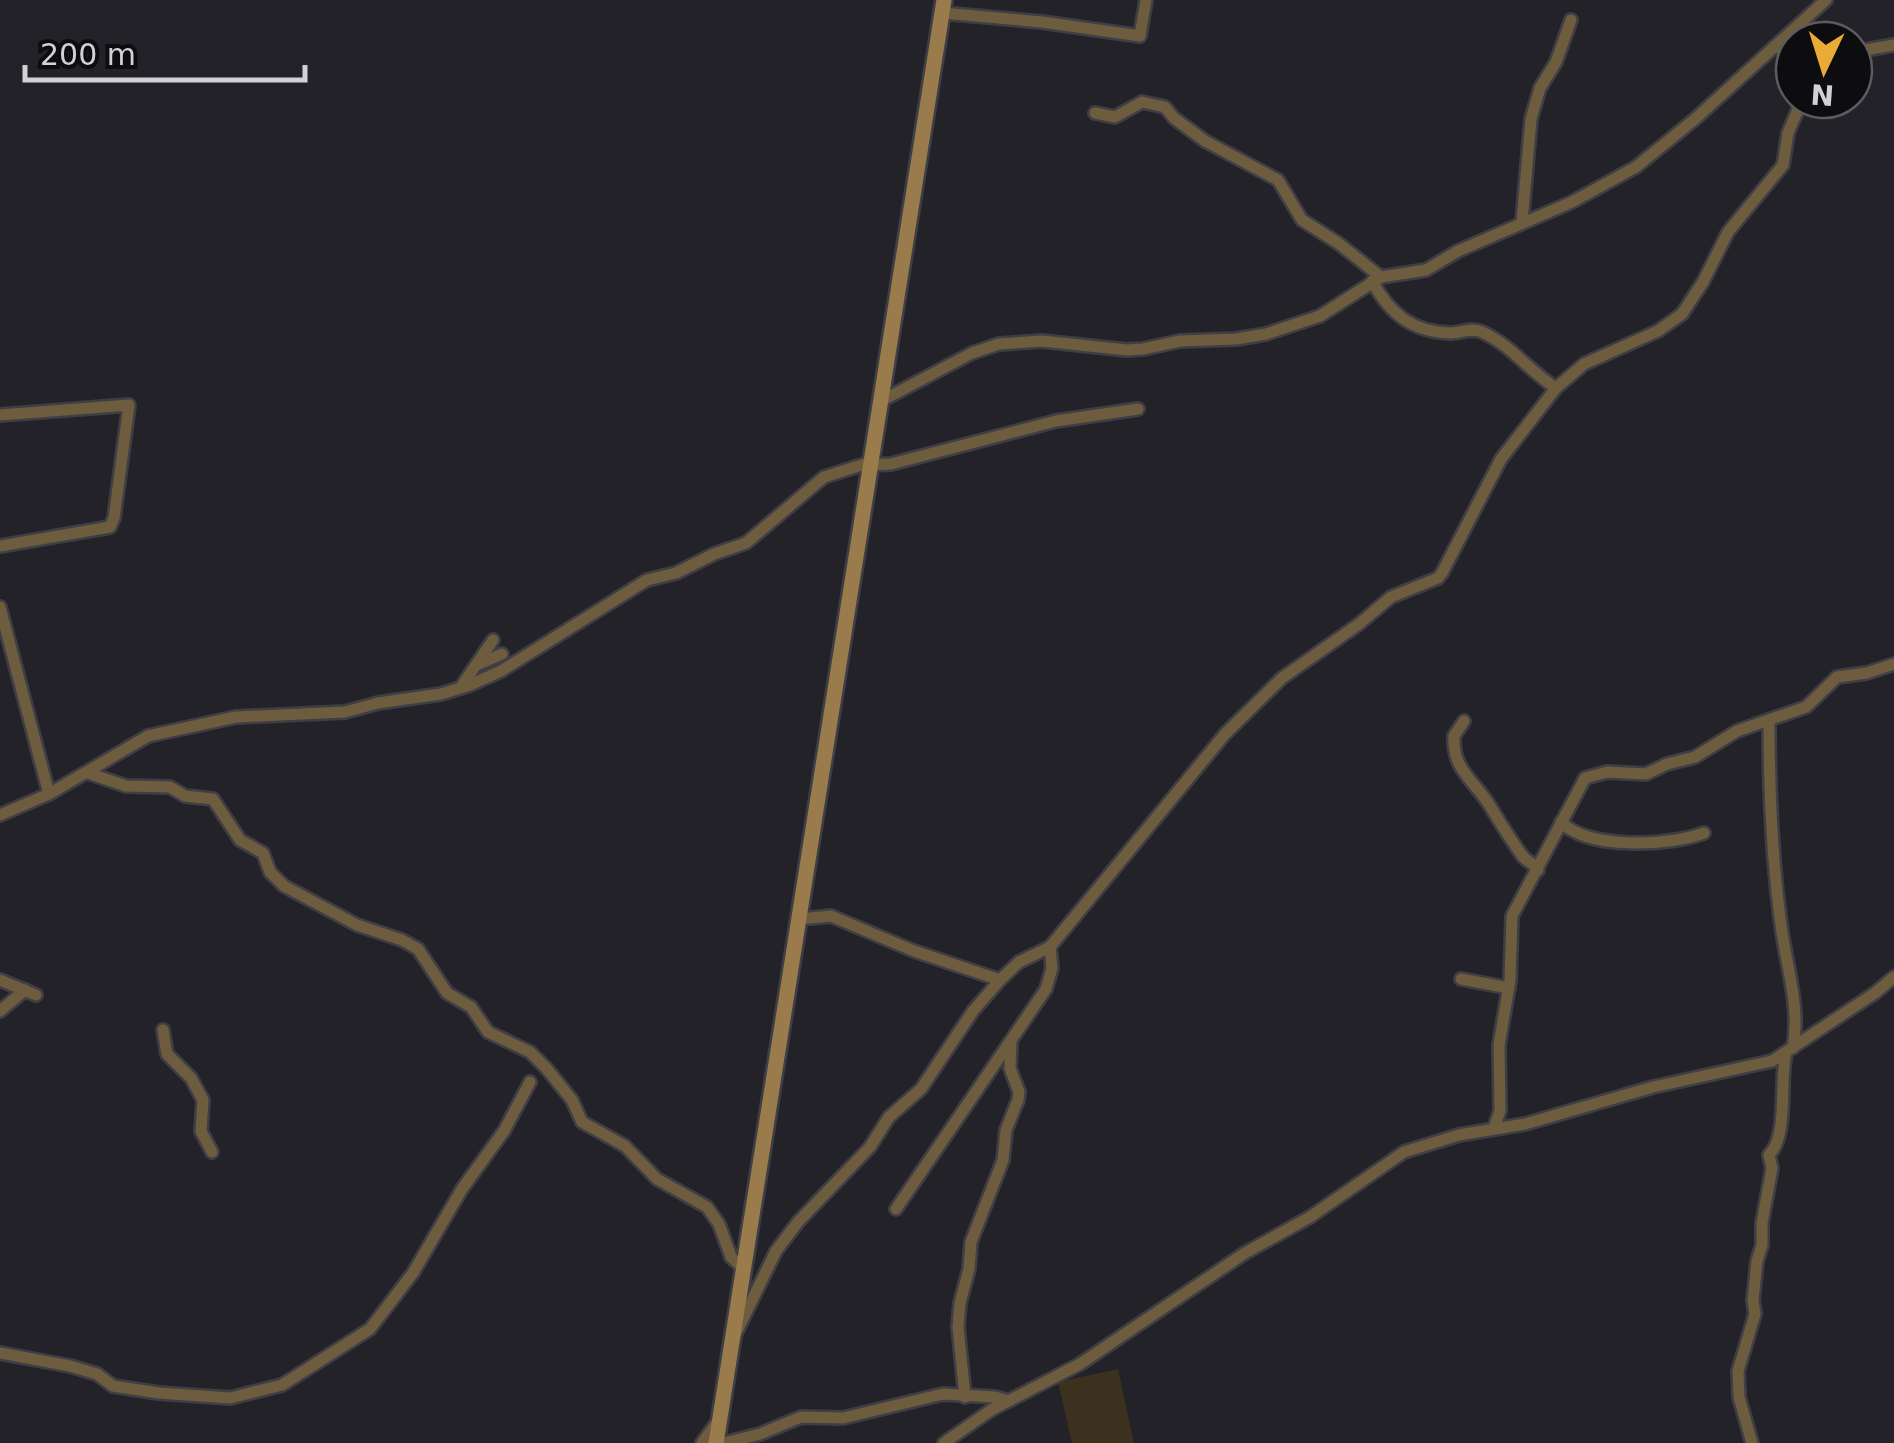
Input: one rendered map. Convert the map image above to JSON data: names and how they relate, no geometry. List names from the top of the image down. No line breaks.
{"scale_bar":"200 m","north":"bottom"}
